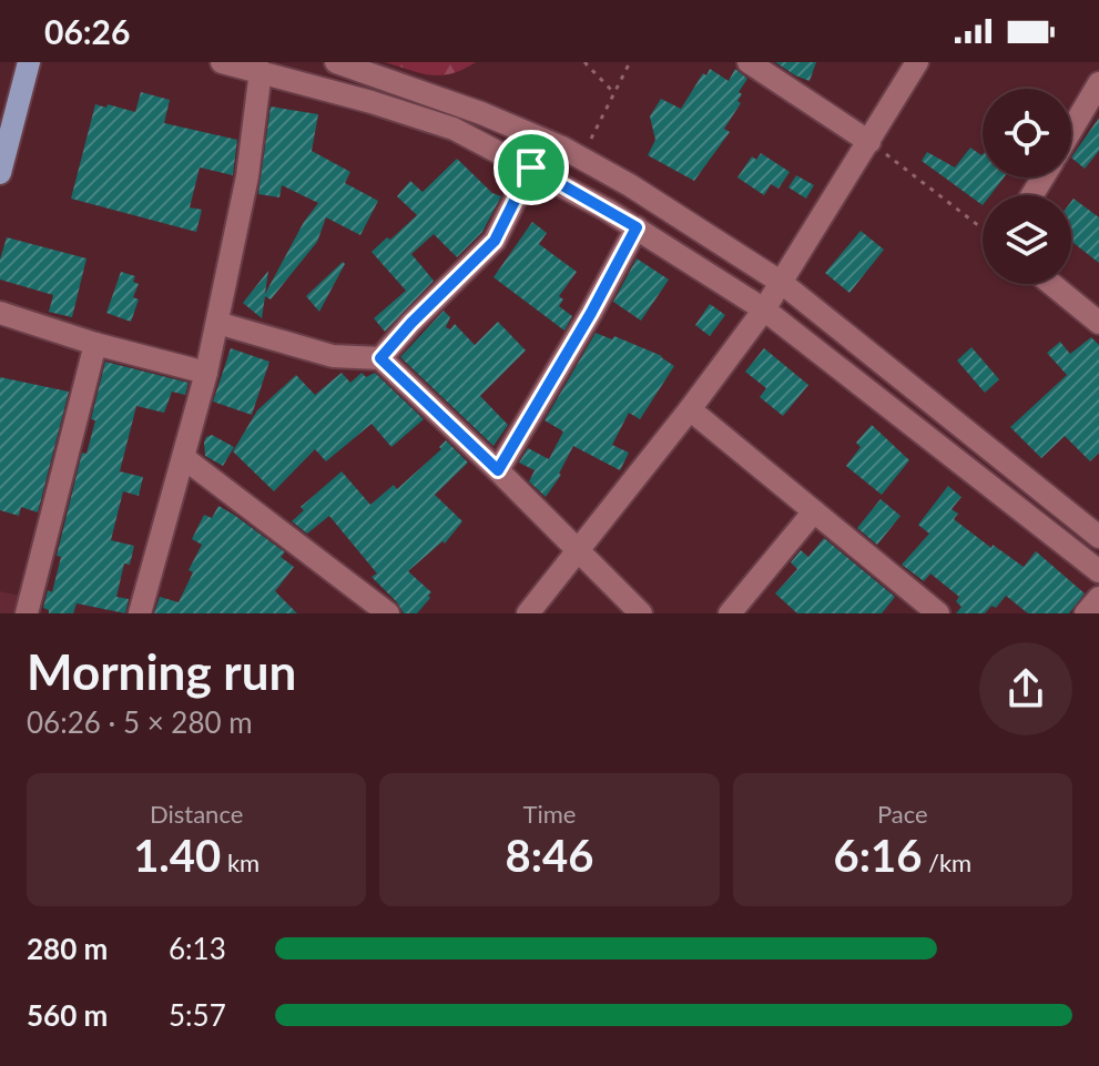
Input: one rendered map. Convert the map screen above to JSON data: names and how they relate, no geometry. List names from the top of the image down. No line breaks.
{"page":{"status":"06:26","heading":["Morning run","06:26 · 5 × 280 m"],"stats":[["Distance","1.40 km"],["Time","8:46"],["Pace","6:16 /km"]],"list":[{"name":"280 m","note":"6:13"},{"name":"560 m","note":"5:57"}]}}
